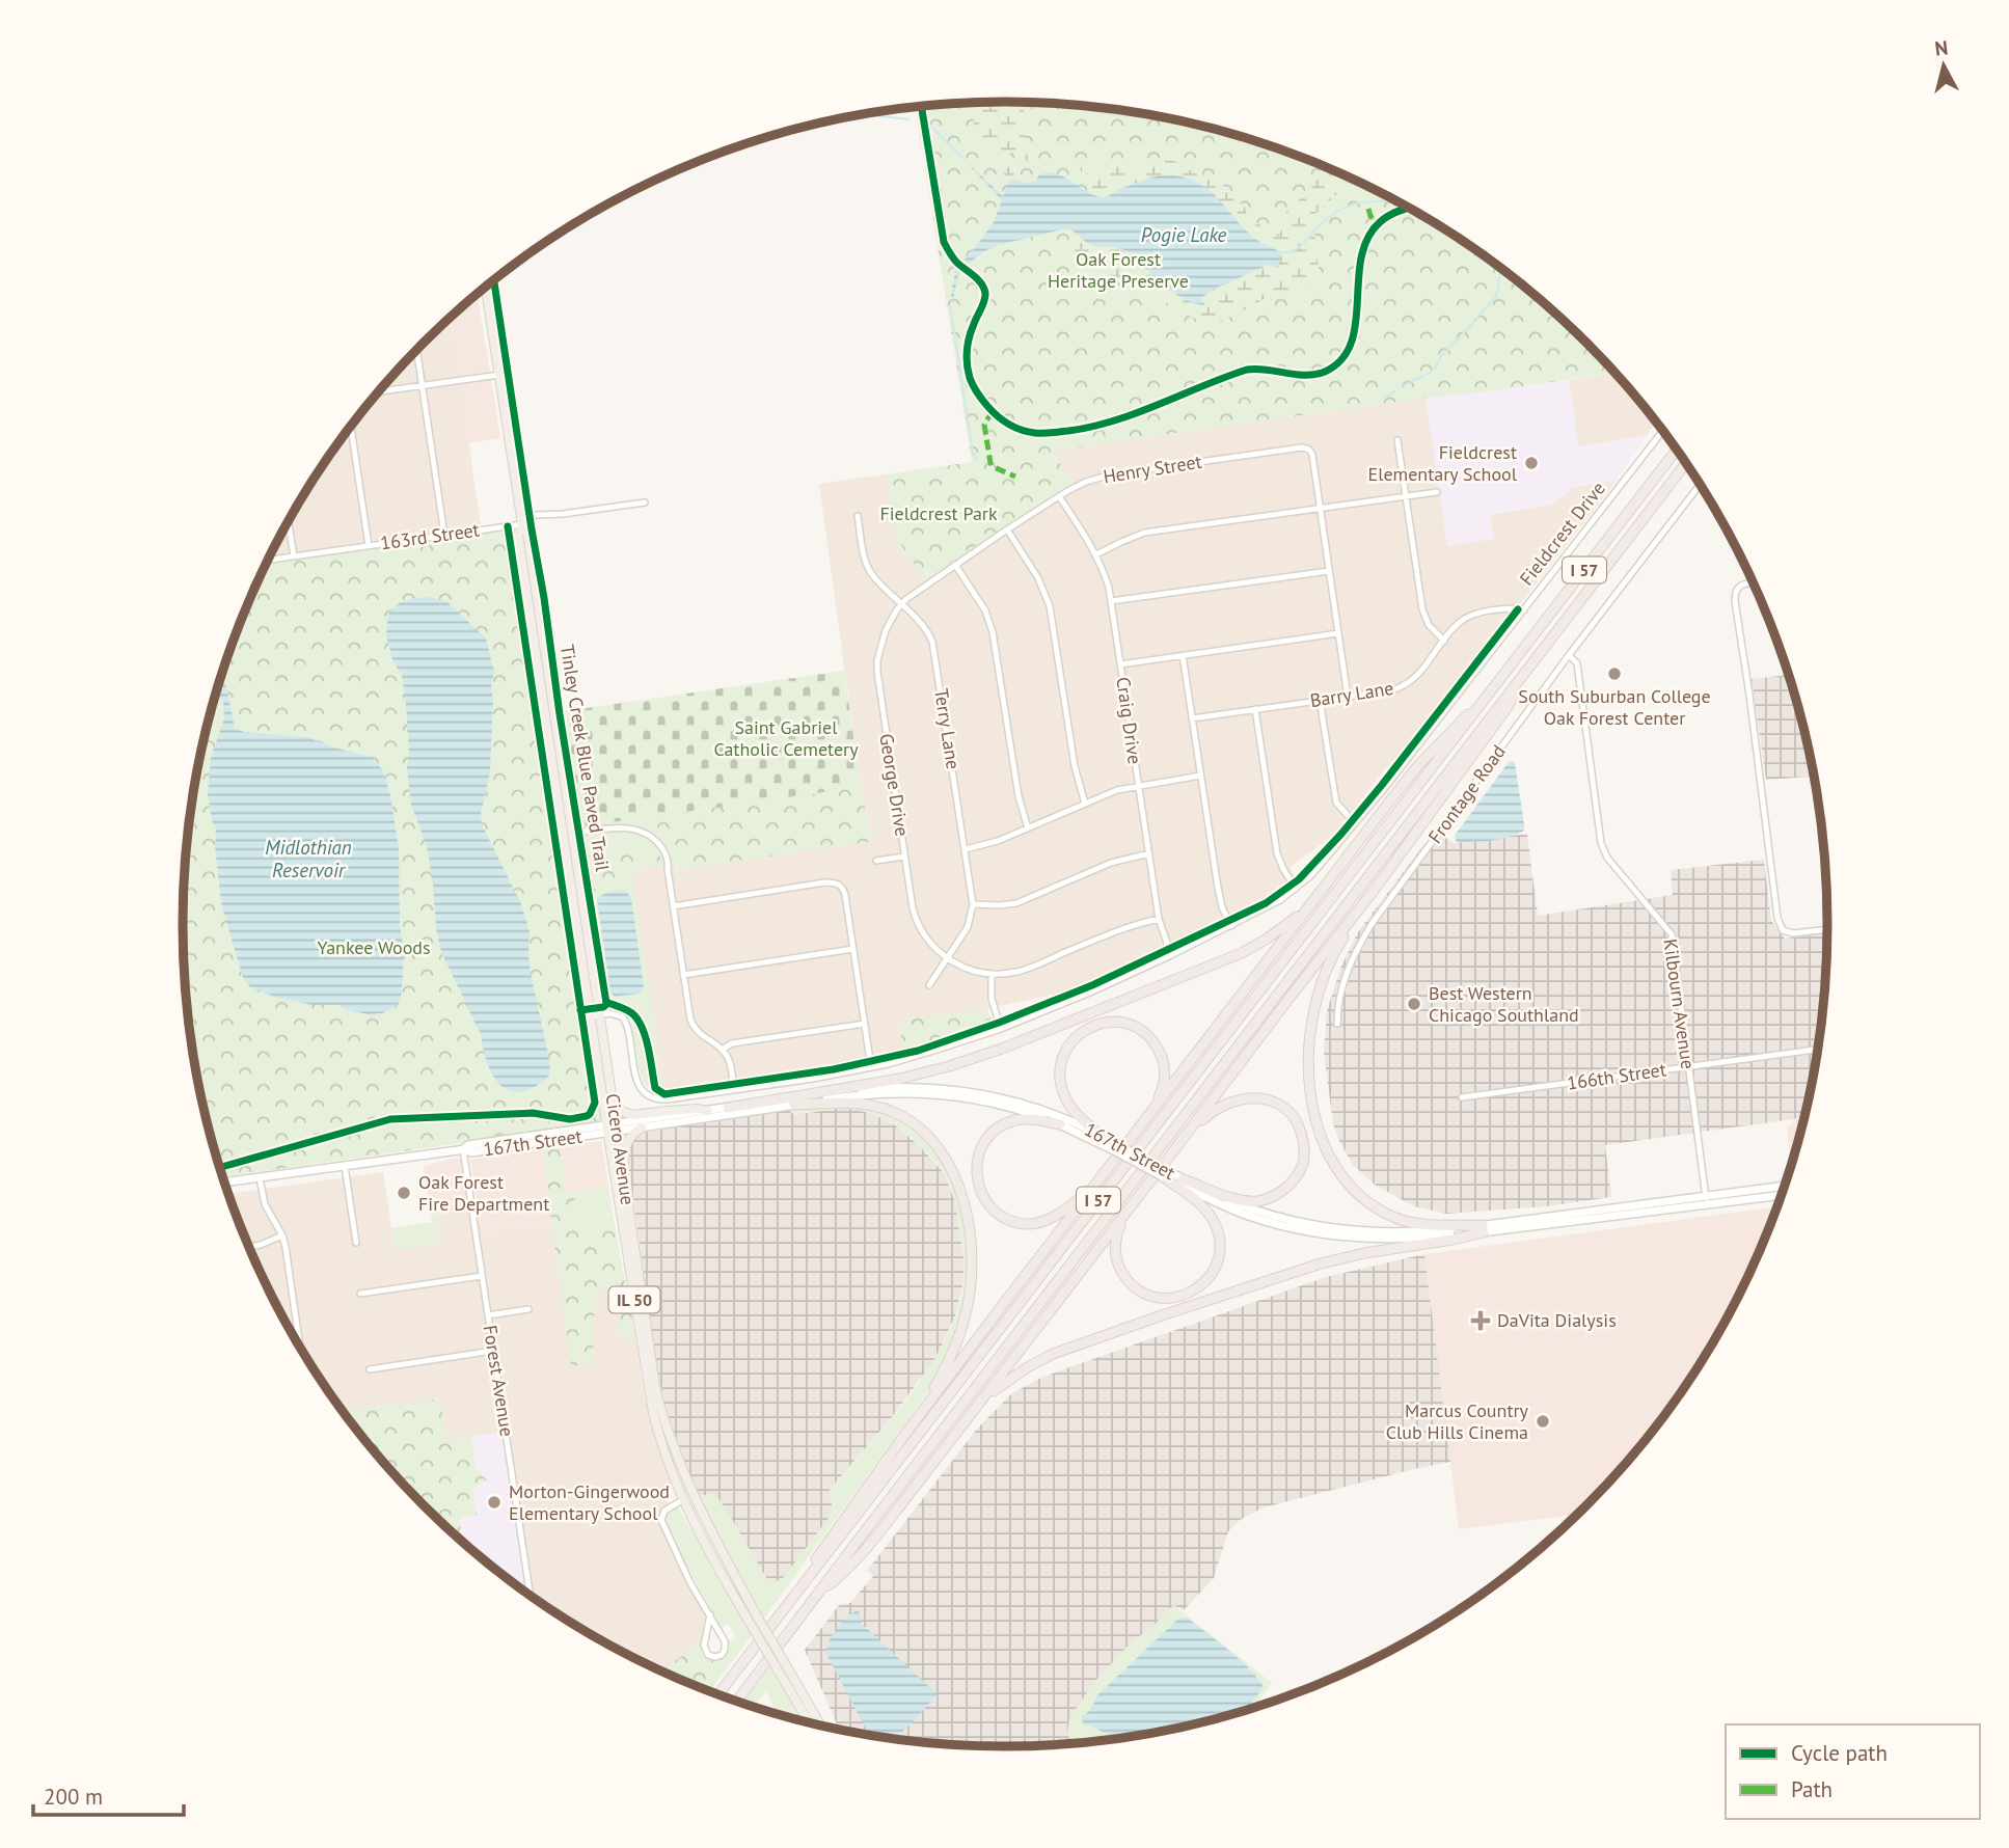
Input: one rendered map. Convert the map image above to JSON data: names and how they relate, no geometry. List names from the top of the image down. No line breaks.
{"streets":{"highway":["I 57"],"main road":["167th Street","Cicero Avenue","IL 50"],"street":["Henry Street","Fieldcrest Drive","163rd Street","Barry Lane","Craig Drive","Terry Lane","George Drive","Frontage Road","Kilbourn Avenue","166th Street","Forest Avenue"],"cycle path":["Tinley Creek Blue Paved Trail"]},"crossings":[["Henry Street","Craig Drive"],["Henry Street","Terry Lane"],["Henry Street","George Drive"],["Fieldcrest Drive","Barry Lane"],["Fieldcrest Drive","Craig Drive"],["Fieldcrest Drive","Cicero Avenue"],["163rd Street","Cicero Avenue"],["Terry Lane","George Drive"],["Frontage Road","Kilbourn Avenue"],["Kilbourn Avenue","166th Street"],["Kilbourn Avenue","167th Street"],["167th Street","Cicero Avenue"],["167th Street","Forest Avenue"]],"water":["Pogie Lake","Midlothian Reservoir"],"parks":["Oak Forest Heritage Preserve","Fieldcrest Park","Saint Gabriel Catholic Cemetery","Yankee Woods"],"places":{"other":["Fieldcrest Elementary School","South Suburban College Oak Forest Center","Best Western Chicago Southland","Oak Forest Fire Department","Marcus Country Club Hills Cinema","Morton-Gingerwood Elementary School"],"health":["DaVita Dialysis"]},"legend":["Cycle path","Path"],"scale_bar":"200 m","north":"top"}
